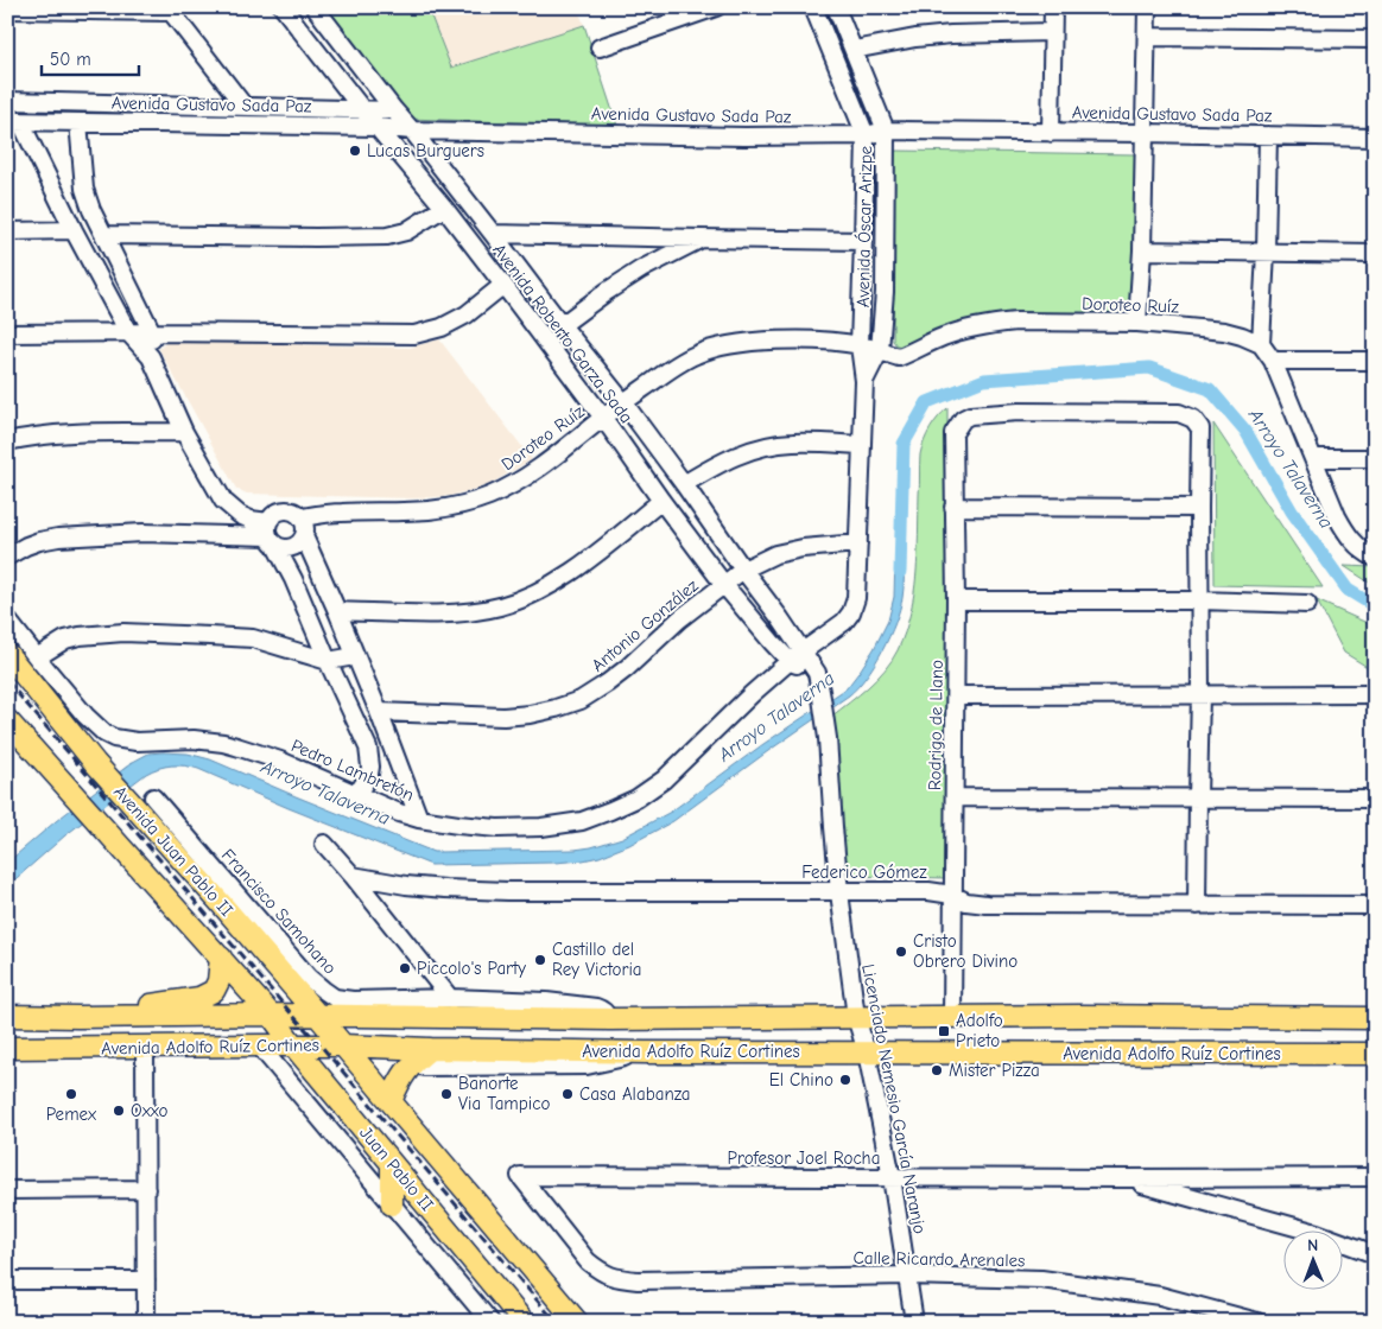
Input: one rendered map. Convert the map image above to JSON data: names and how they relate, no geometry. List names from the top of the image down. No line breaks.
{"streets":{"main road":["Avenida Juan Pablo II","Avenida Adolfo Ruíz Cortines","Juan Pablo II"],"street":["Avenida Gustavo Sada Paz","Avenida Óscar Arizpe","Doroteo Ruíz","Avenida Roberto Garza Sada","Antonio González","Rodrigo de Llano","Pedro Lambretón","Federico Gómez","Francisco Samohano","Licenciado Nemesio García Naranjo","Profesor Joel Rocha","Calle Ricardo Arenales"]},"crossings":[["Avenida Gustavo Sada Paz","Avenida Óscar Arizpe"],["Avenida Gustavo Sada Paz","Avenida Roberto Garza Sada"],["Avenida Óscar Arizpe","Doroteo Ruíz"],["Avenida Óscar Arizpe","Antonio González"],["Avenida Óscar Arizpe","Pedro Lambretón"],["Doroteo Ruíz","Avenida Roberto Garza Sada"],["Avenida Roberto Garza Sada","Antonio González"],["Avenida Roberto Garza Sada","Pedro Lambretón"],["Avenida Roberto Garza Sada","Licenciado Nemesio García Naranjo"],["Rodrigo de Llano","Federico Gómez"],["Rodrigo de Llano","Avenida Adolfo Ruíz Cortines"],["Avenida Juan Pablo II","Avenida Adolfo Ruíz Cortines"],["Avenida Juan Pablo II","Juan Pablo II"],["Federico Gómez","Licenciado Nemesio García Naranjo"],["Francisco Samohano","Avenida Adolfo Ruíz Cortines"],["Avenida Adolfo Ruíz Cortines","Licenciado Nemesio García Naranjo"],["Avenida Adolfo Ruíz Cortines","Juan Pablo II"],["Licenciado Nemesio García Naranjo","Profesor Joel Rocha"],["Licenciado Nemesio García Naranjo","Calle Ricardo Arenales"],["Profesor Joel Rocha","Calle Ricardo Arenales"]],"water":["Arroyo Talaverna"],"places":{"other":["Lucas Burguers","Cristo Obrero Divino","Castillo del Rey Victoria","Piccolo's Party","Mister Pizza","El Chino","Pemex","Banorte Via Tampico","Casa Alabanza","Oxxo"],"transit":["Adolfo Prieto"]},"scale_bar":"50 m","north":"top"}
